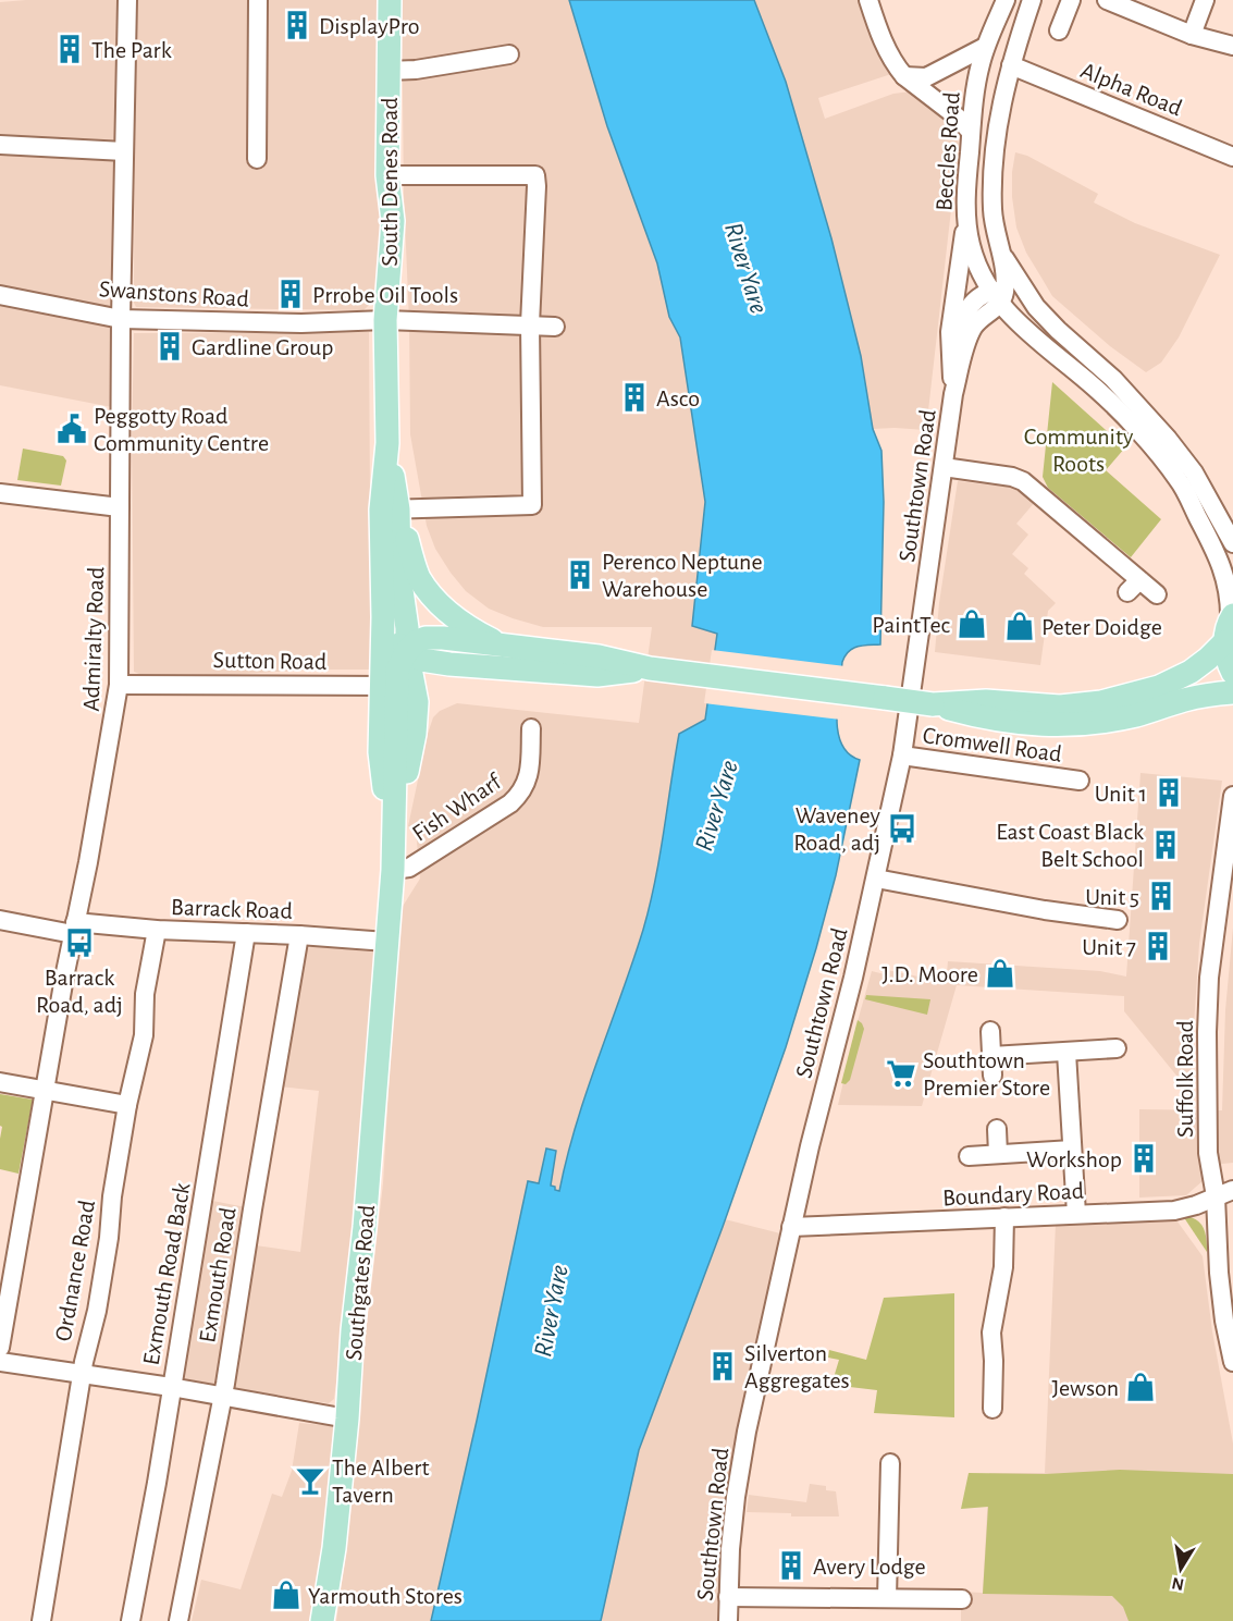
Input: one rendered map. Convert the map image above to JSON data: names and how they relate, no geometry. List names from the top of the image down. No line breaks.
{"streets":{"main road":["South Denes Road","Southgates Road"],"street":["Alpha Road","Beccles Road","Swanstons Road","Southtown Road","Admiralty Road","Sutton Road","Cromwell Road","Fish Wharf","Barrack Road","Suffolk Road","Boundary Road","Ordnance Road","Exmouth Road Back","Exmouth Road"]},"crossings":[["Alpha Road","Beccles Road"],["Beccles Road","Southtown Road"],["South Denes Road","Swanstons Road"],["South Denes Road","Sutton Road"],["South Denes Road","Fish Wharf"],["South Denes Road","Barrack Road"],["South Denes Road","Southgates Road"],["Swanstons Road","Admiralty Road"],["Southtown Road","Cromwell Road"],["Southtown Road","Boundary Road"],["Admiralty Road","Sutton Road"],["Admiralty Road","Barrack Road"],["Barrack Road","Ordnance Road"],["Barrack Road","Exmouth Road Back"],["Barrack Road","Exmouth Road"],["Barrack Road","Southgates Road"],["Suffolk Road","Boundary Road"]],"water":["River Yare"],"parks":["Community Roots"],"places":{"building":["DisplayPro","The Park","Prrobe Oil Tools","Gardline Group","Asco","Perenco Neptune Warehouse","Unit 1","East Coast Black Belt School","Unit 5","Unit 7","Workshop","Silverton Aggregates","Avery Lodge"],"public building":["Peggotty Road Community Centre"],"shop":["PaintTec","Peter Doidge","J.D. Moore","Jewson","Yarmouth Stores"],"bus stop":["Waveney Road, adj","Barrack Road, adj"],"supermarket":["Southtown Premier Store"],"bar":["The Albert Tavern"]},"north":"bottom"}
